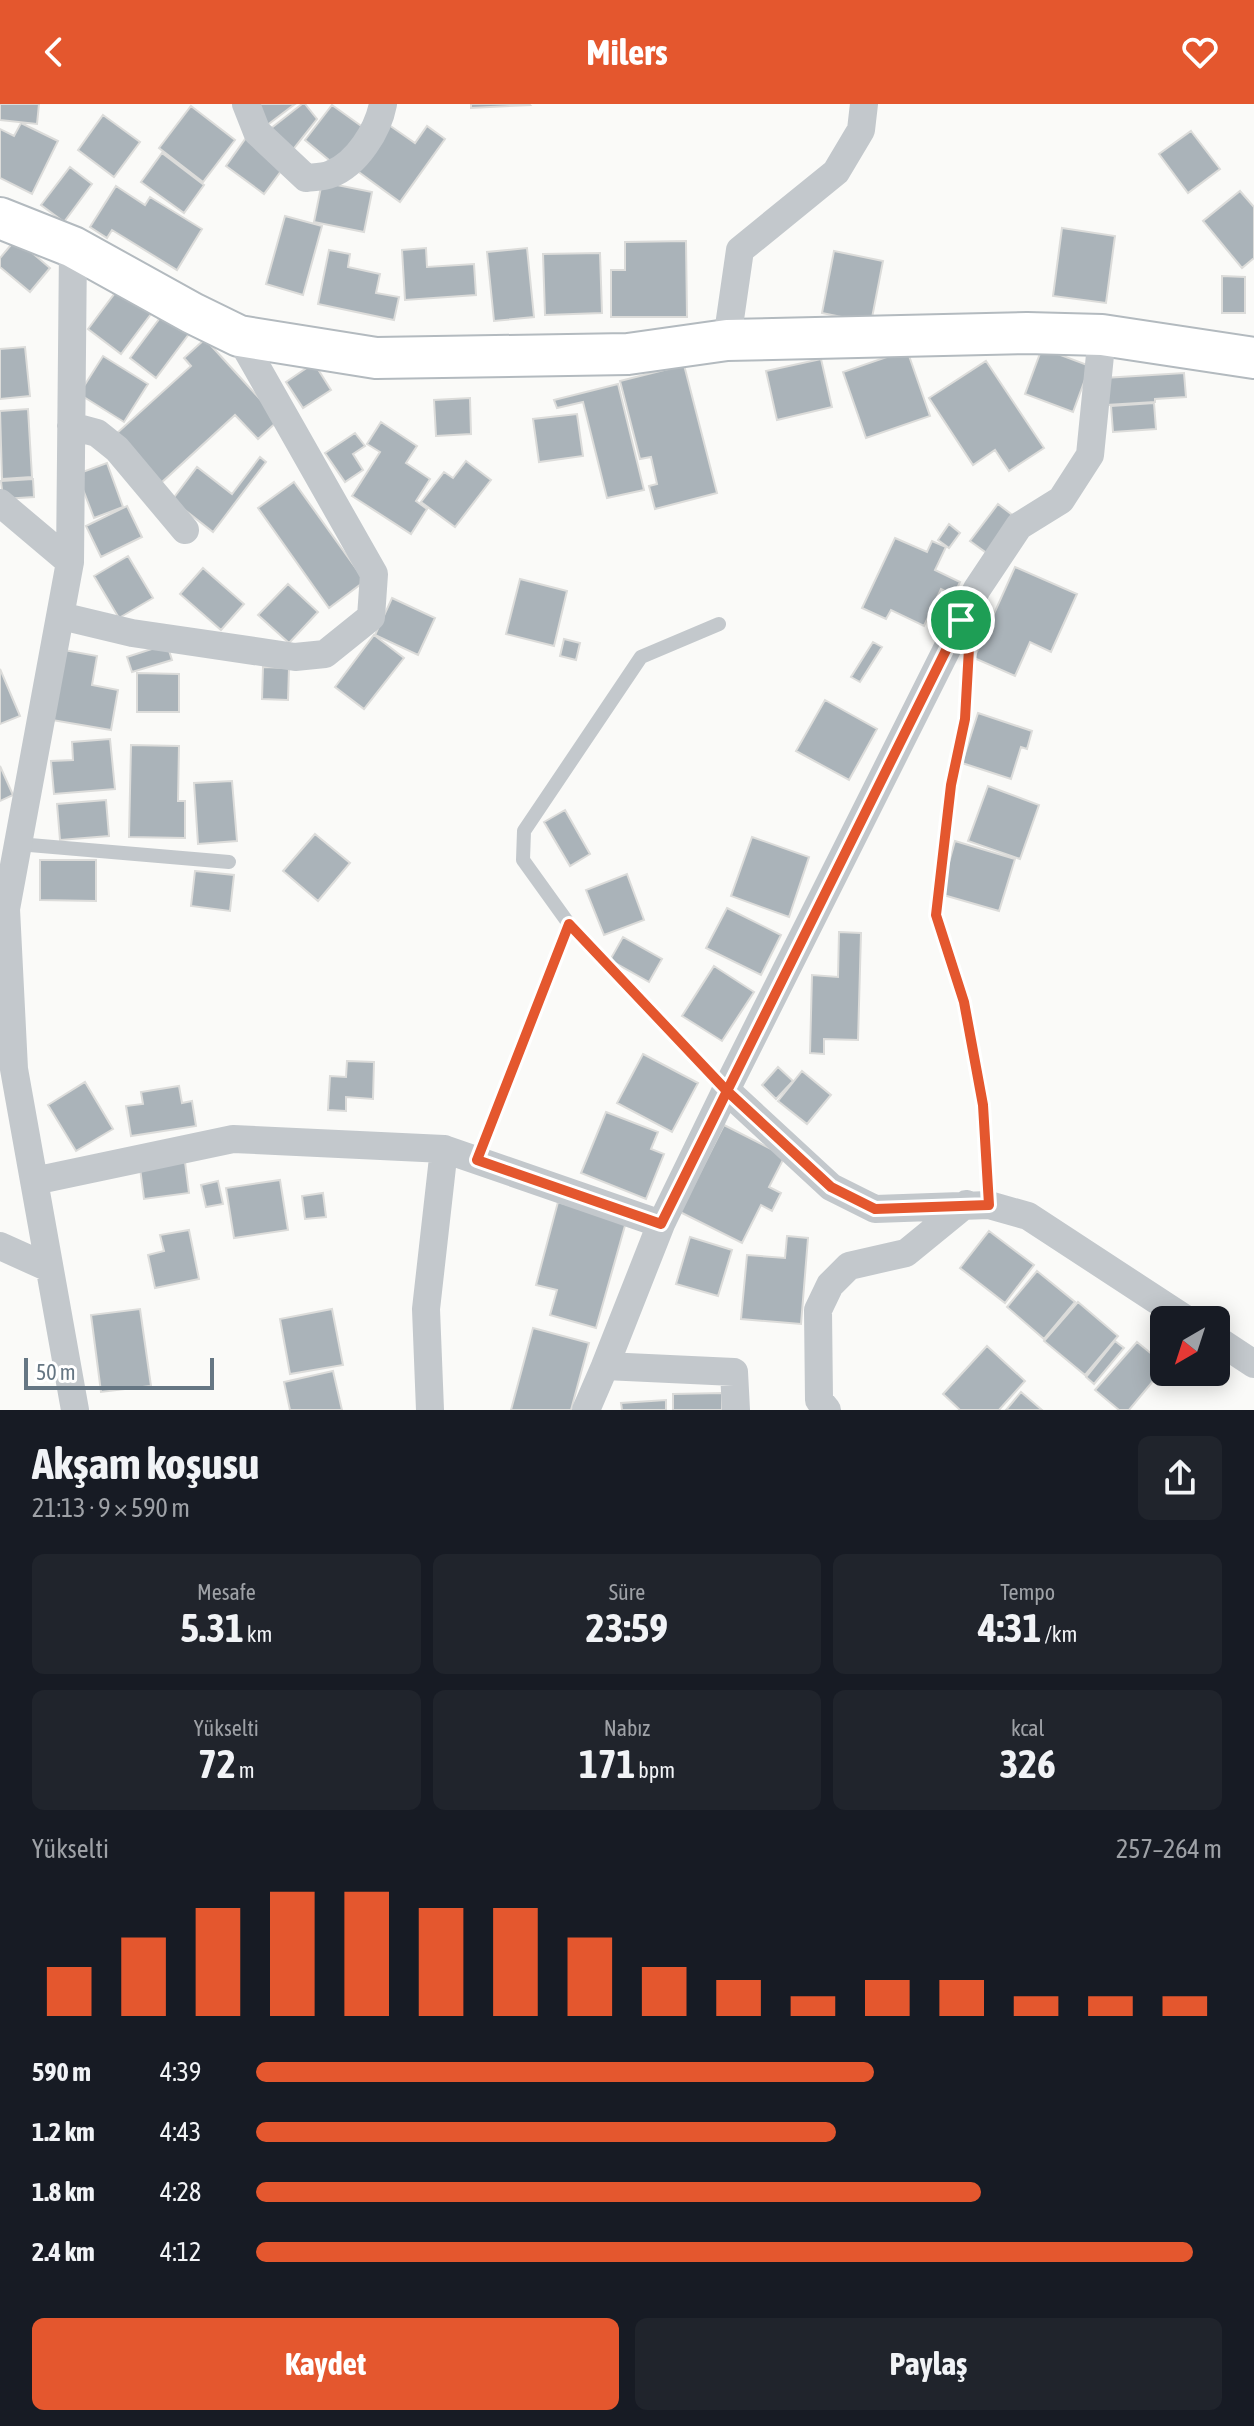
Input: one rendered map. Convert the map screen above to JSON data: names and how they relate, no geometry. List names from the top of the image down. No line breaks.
{"scale_bar":"50 m","north":"bottom left","page":{"header":"Milers","scale":"50 m","heading":["Akşam koşusu","21:13 · 9 × 590 m"],"stats":[["Mesafe","5.31 km"],["Süre","23:59"],["Tempo","4:31 /km"],["Yükselti","72 m"],["Nabız","171 bpm"],["kcal","326"]],"chart":["Yükselti","257–264 m"],"list":[{"name":"590 m","note":"4:39"},{"name":"1.2 km","note":"4:43"},{"name":"1.8 km","note":"4:28"},{"name":"2.4 km","note":"4:12"}],"buttons":["Kaydet","Paylaş"]}}
